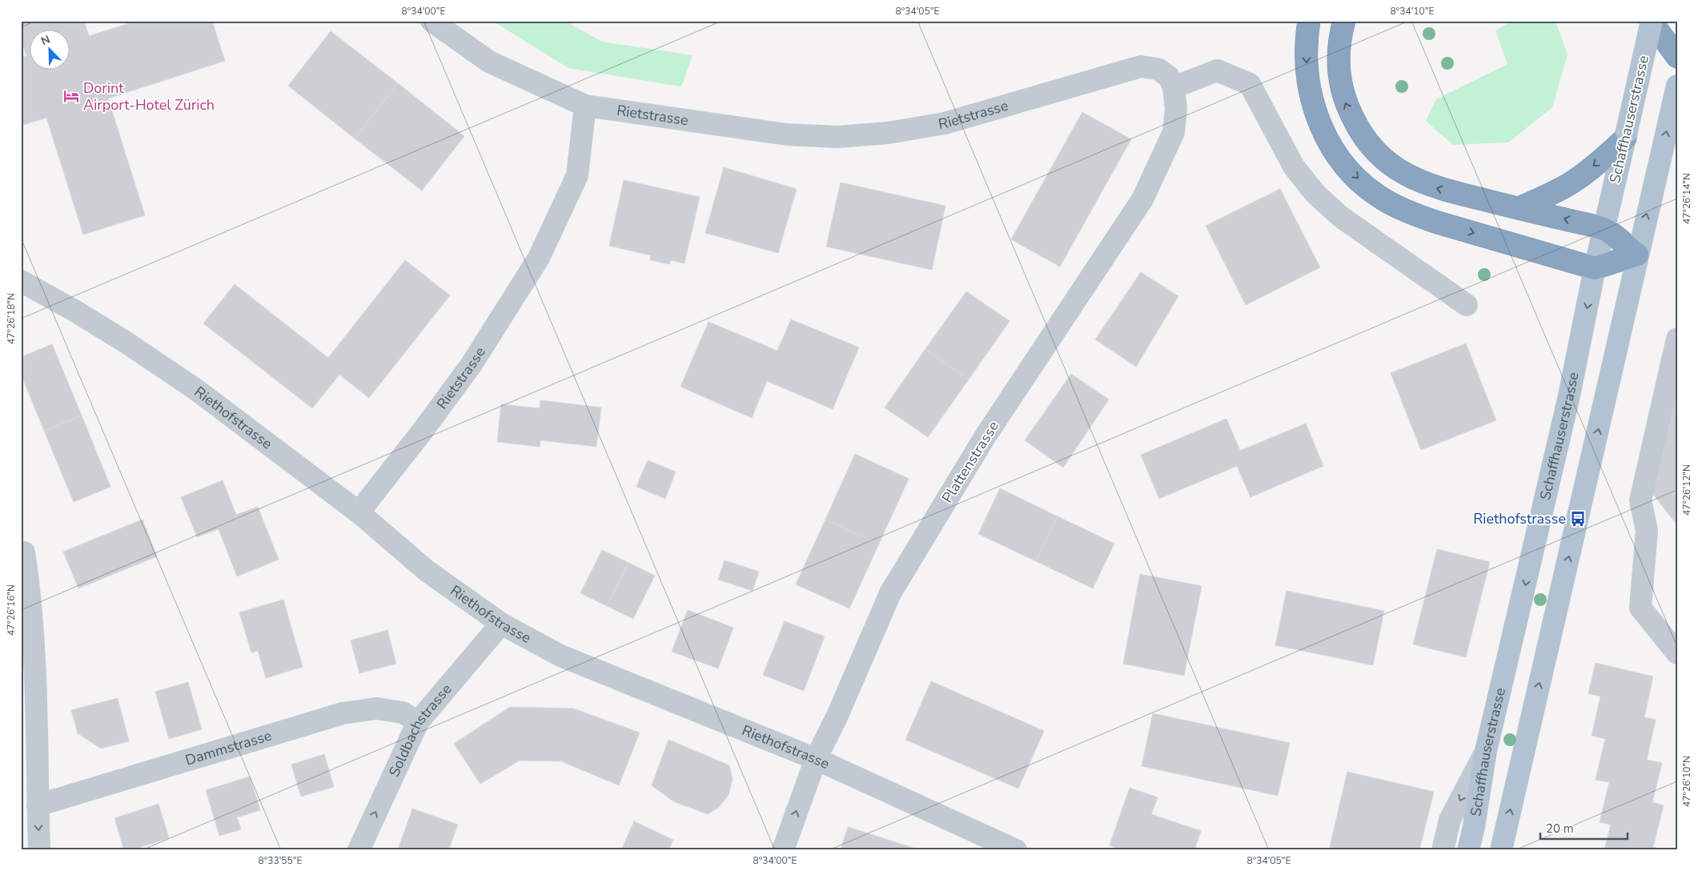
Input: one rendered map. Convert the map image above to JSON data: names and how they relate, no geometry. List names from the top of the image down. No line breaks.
{"streets":{"main road":["Schaffhauserstrasse"],"street":["Rietstrasse","Riethofstrasse","Plattenstrasse","Soldbachstrasse","Dammstrasse"]},"crossings":[["Rietstrasse","Riethofstrasse"],["Rietstrasse","Plattenstrasse"],["Riethofstrasse","Plattenstrasse"],["Riethofstrasse","Soldbachstrasse"],["Soldbachstrasse","Dammstrasse"]],"one_way":["Soldbachstrasse"],"places":{"hotel":["Dorint Airport-Hotel Zürich"],"bus stop":["Riethofstrasse"]},"scale_bar":"20 m","north":"top left","coordinates":["8°34'00\"E","8°34'05\"E","8°34'10\"E","47°26'14\"N","47°26'18\"N","47°26'12\"N","47°26'16\"N","47°26'10\"N","8°33'55\"E"]}
